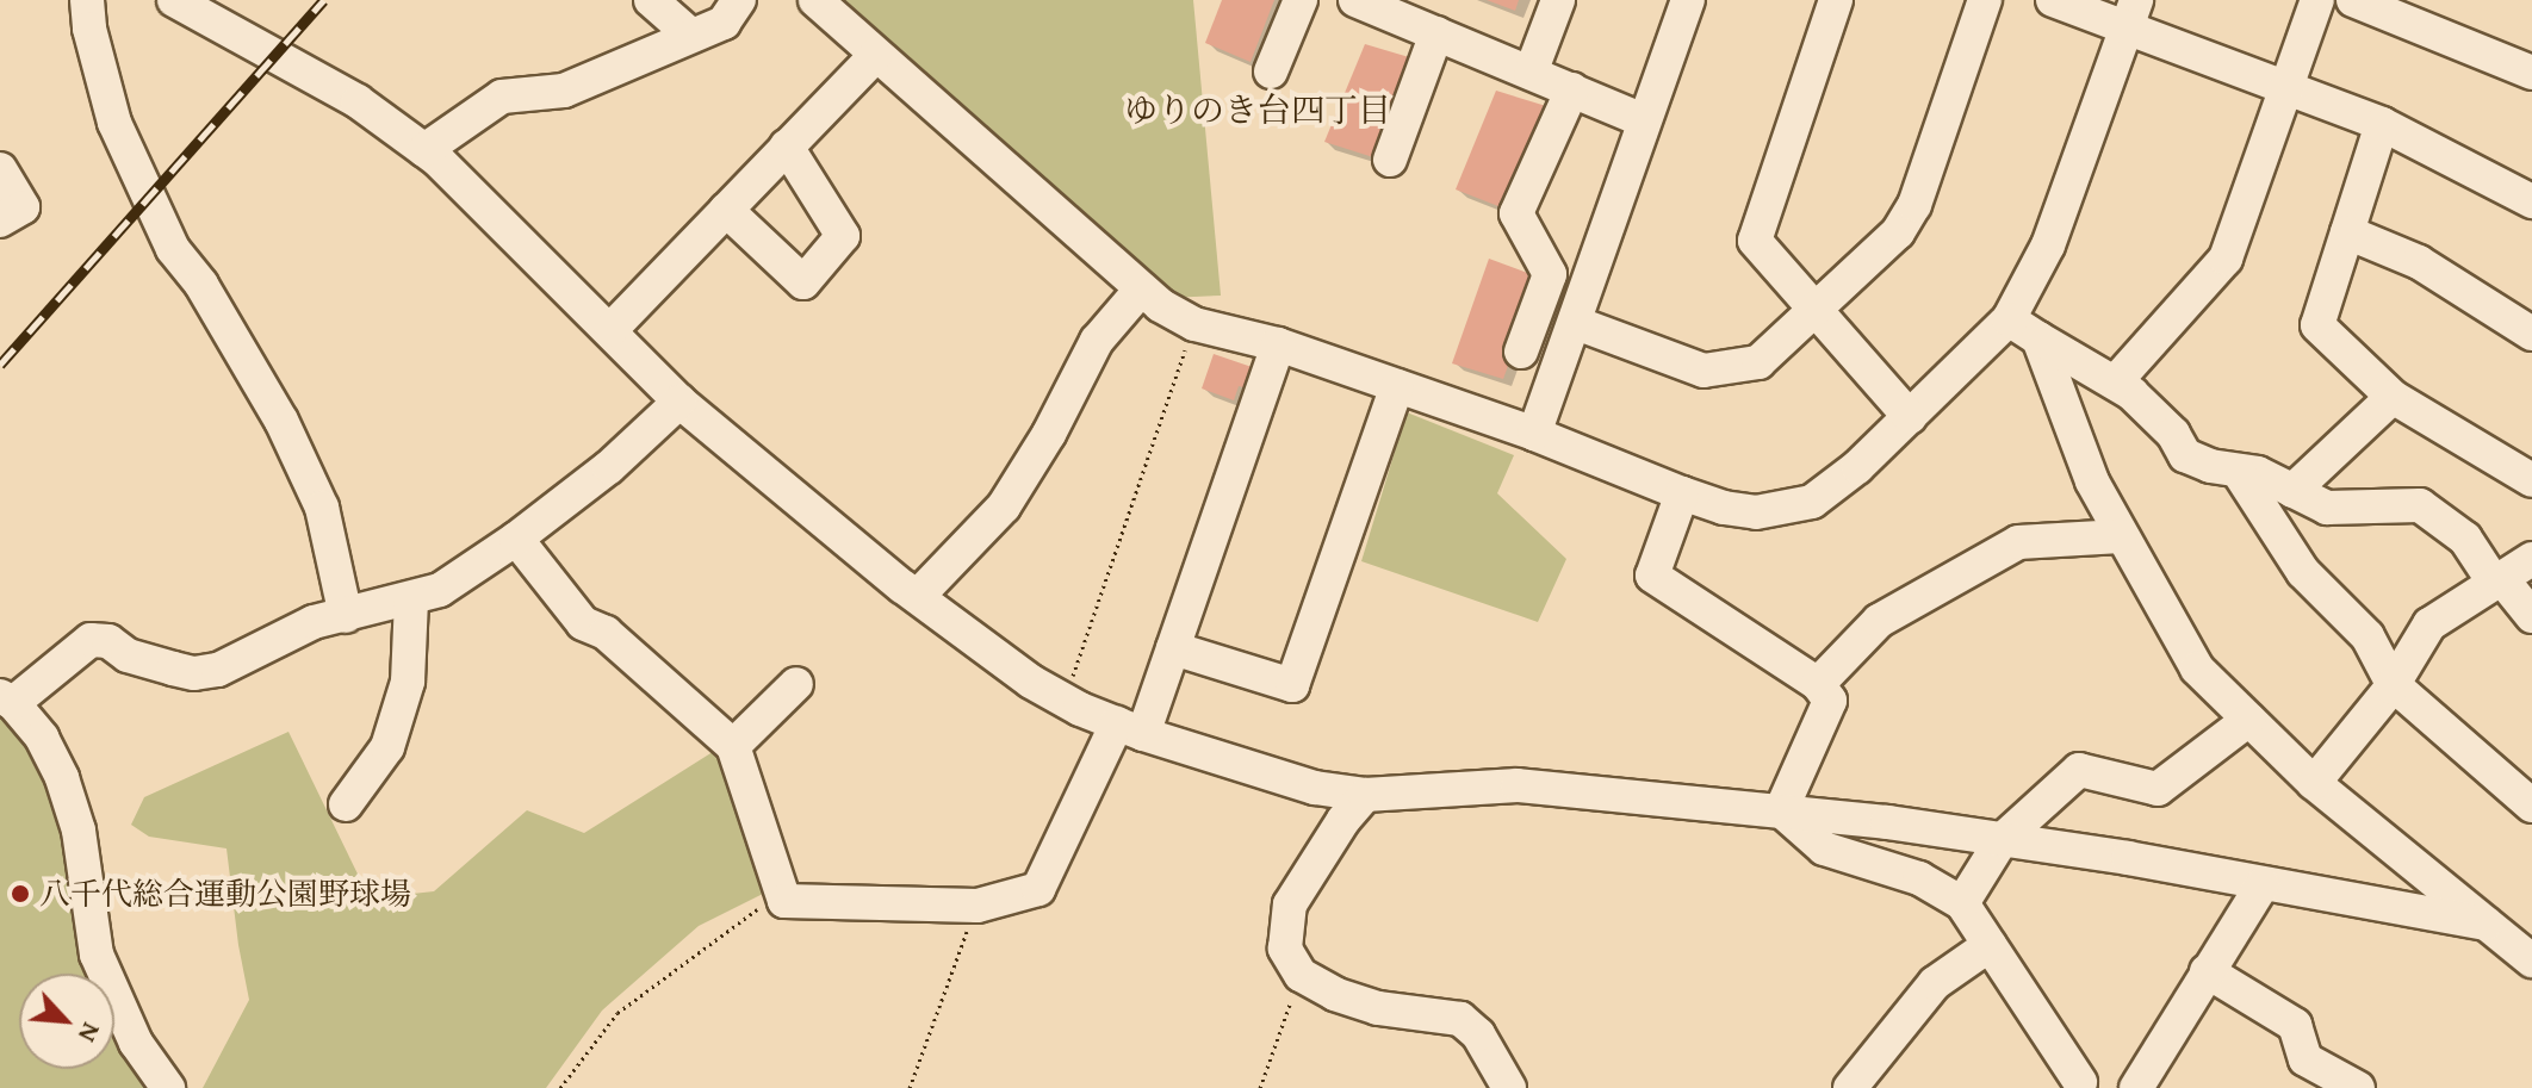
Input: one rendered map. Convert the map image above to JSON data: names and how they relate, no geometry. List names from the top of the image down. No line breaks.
{"districts":["ゆりのき台四丁目"],"places":["八千代総合運動公園野球場"],"north":"bottom right"}
